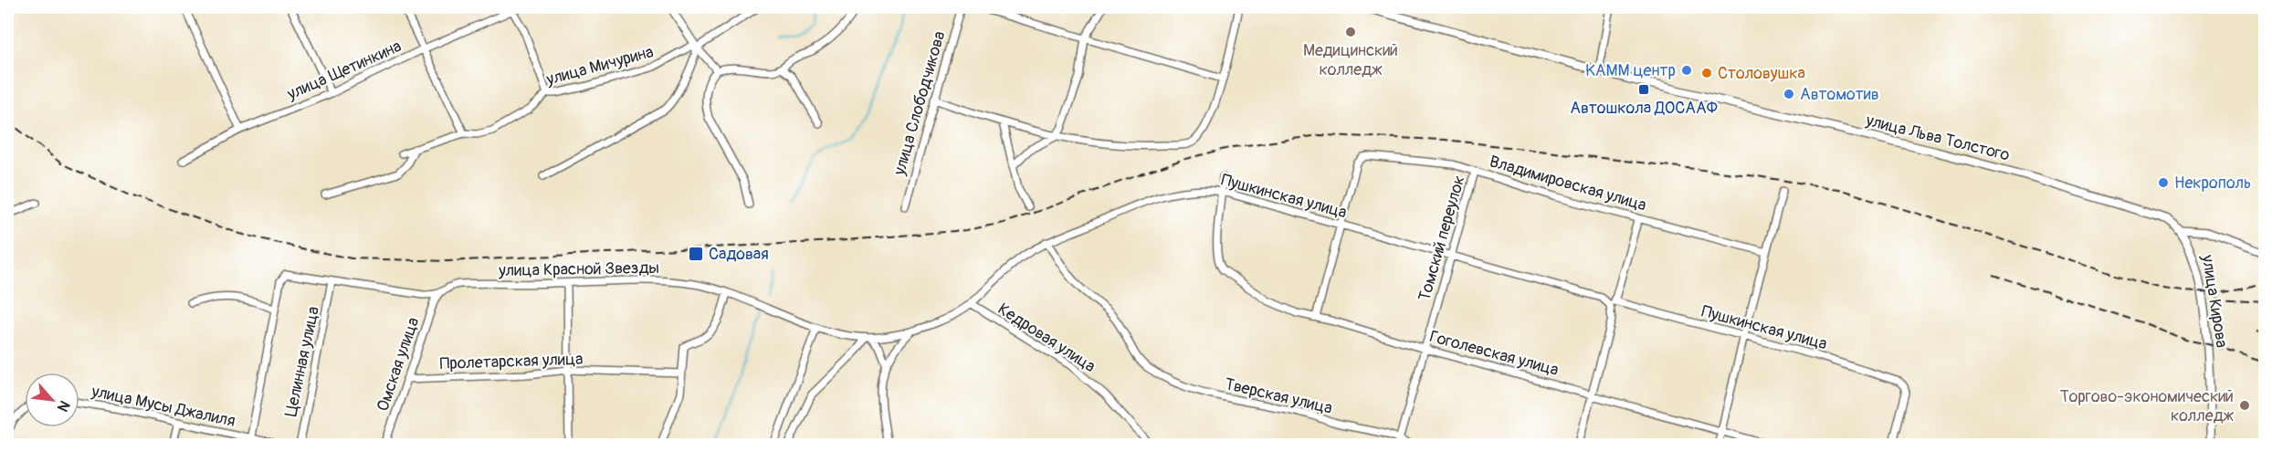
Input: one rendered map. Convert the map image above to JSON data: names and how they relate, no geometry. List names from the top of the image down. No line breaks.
{"streets":{"main road":["улица Льва Толстого","улица Кирова"],"street":["улица Мичурина","улица Щетинкина","улица Слободчикова","Владимировская улица","Пушкинская улица","Томский переулок","улица Красной Звезды","Кедровая улица","Гоголевская улица","Целинная улица","Пролетарская улица","Омская улица","Тверская улица","улица Мусы Джалиля"]},"crossings":[["улица Льва Толстого","улица Кирова"],["Владимировская улица","Пушкинская улица"],["Владимировская улица","Томский переулок"],["Пушкинская улица","Томский переулок"],["Пушкинская улица","улица Красной Звезды"],["Пушкинская улица","Кедровая улица"],["Пушкинская улица","Гоголевская улица"],["Пушкинская улица","Тверская улица"],["Томский переулок","Гоголевская улица"],["Томский переулок","Тверская улица"],["улица Красной Звезды","Целинная улица"],["улица Красной Звезды","Омская улица"],["Пролетарская улица","Омская улица"]],"places":{"other":["Медицинский колледж","KAMM центр","Столовушка","Автомотив","Некрополь","Торгово-экономический колледж"],"transit":["Автошкола ДОСААФ","Садовая"]},"north":"bottom right"}
